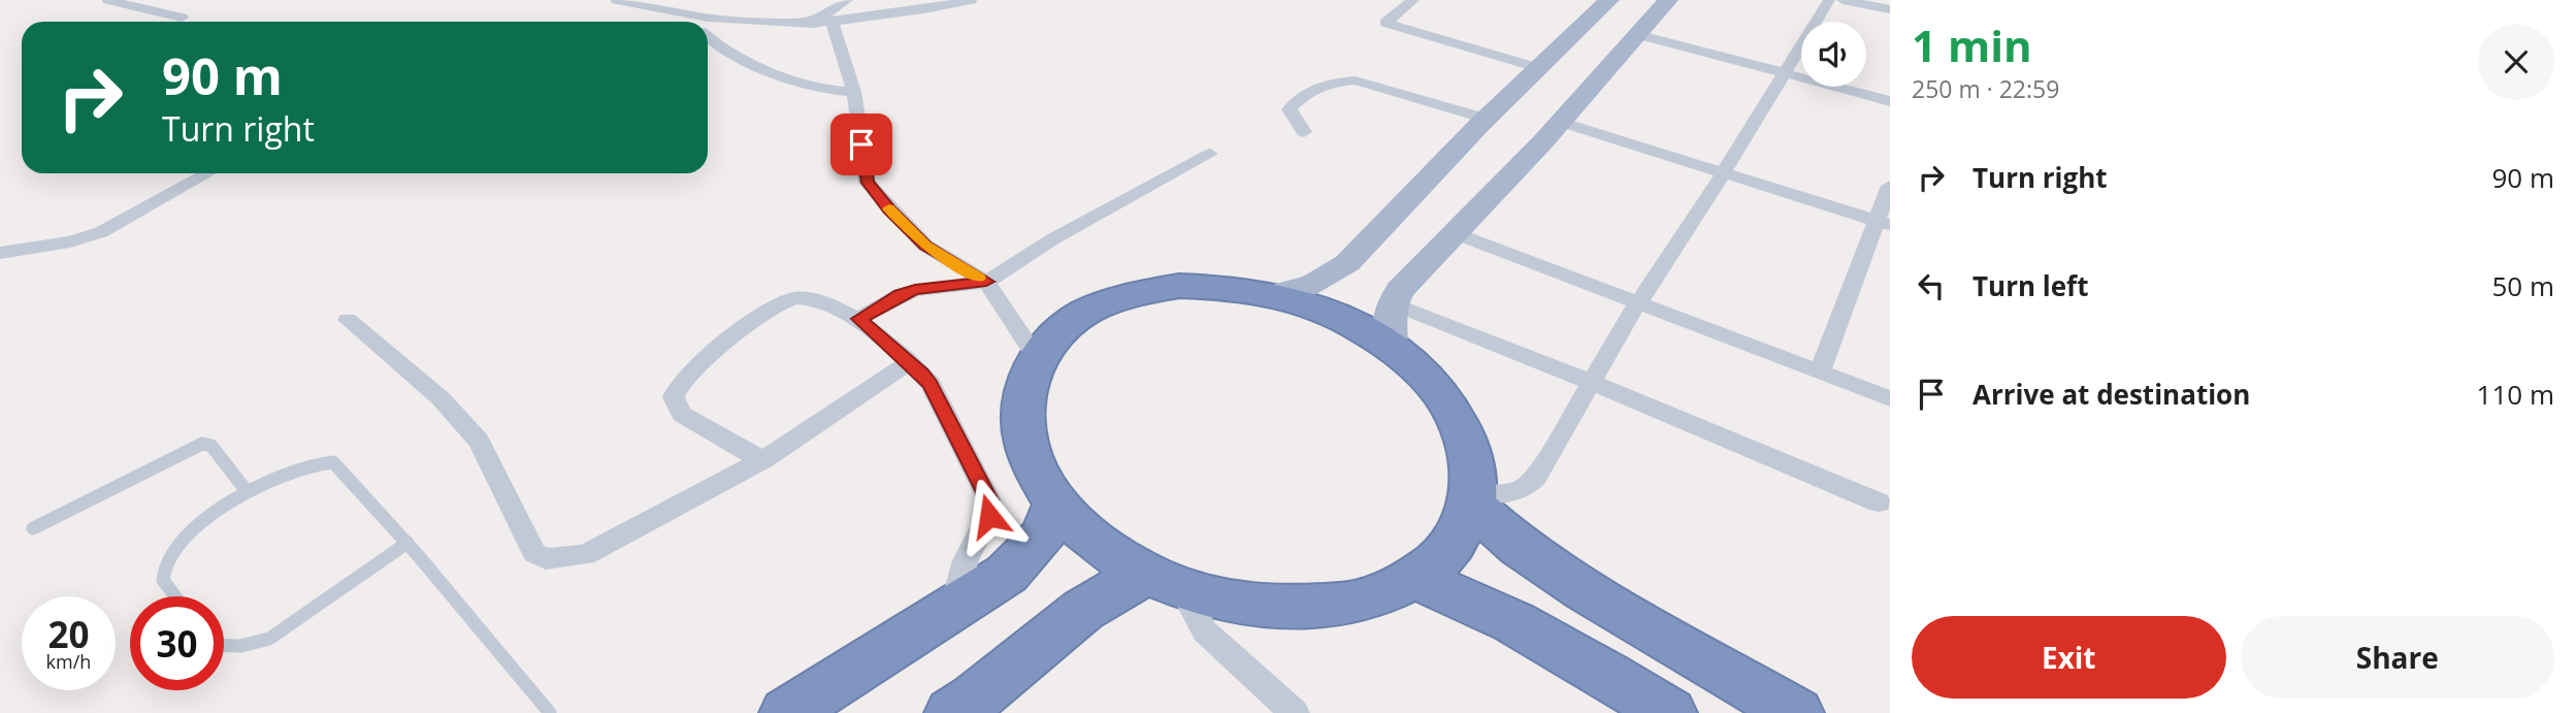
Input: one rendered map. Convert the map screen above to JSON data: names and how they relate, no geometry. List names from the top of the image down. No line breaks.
{"page":{"heading":["1 min","250 m · 22:59"],"turn":["90 m","Turn right"],"list":[{"name":"Turn right","value":"90 m"},{"name":"Turn left","value":"50 m"},{"name":"Arrive at destination","value":"110 m"}],"speed":"20 km/h","limit":"30","buttons":["Exit","Share"]}}
